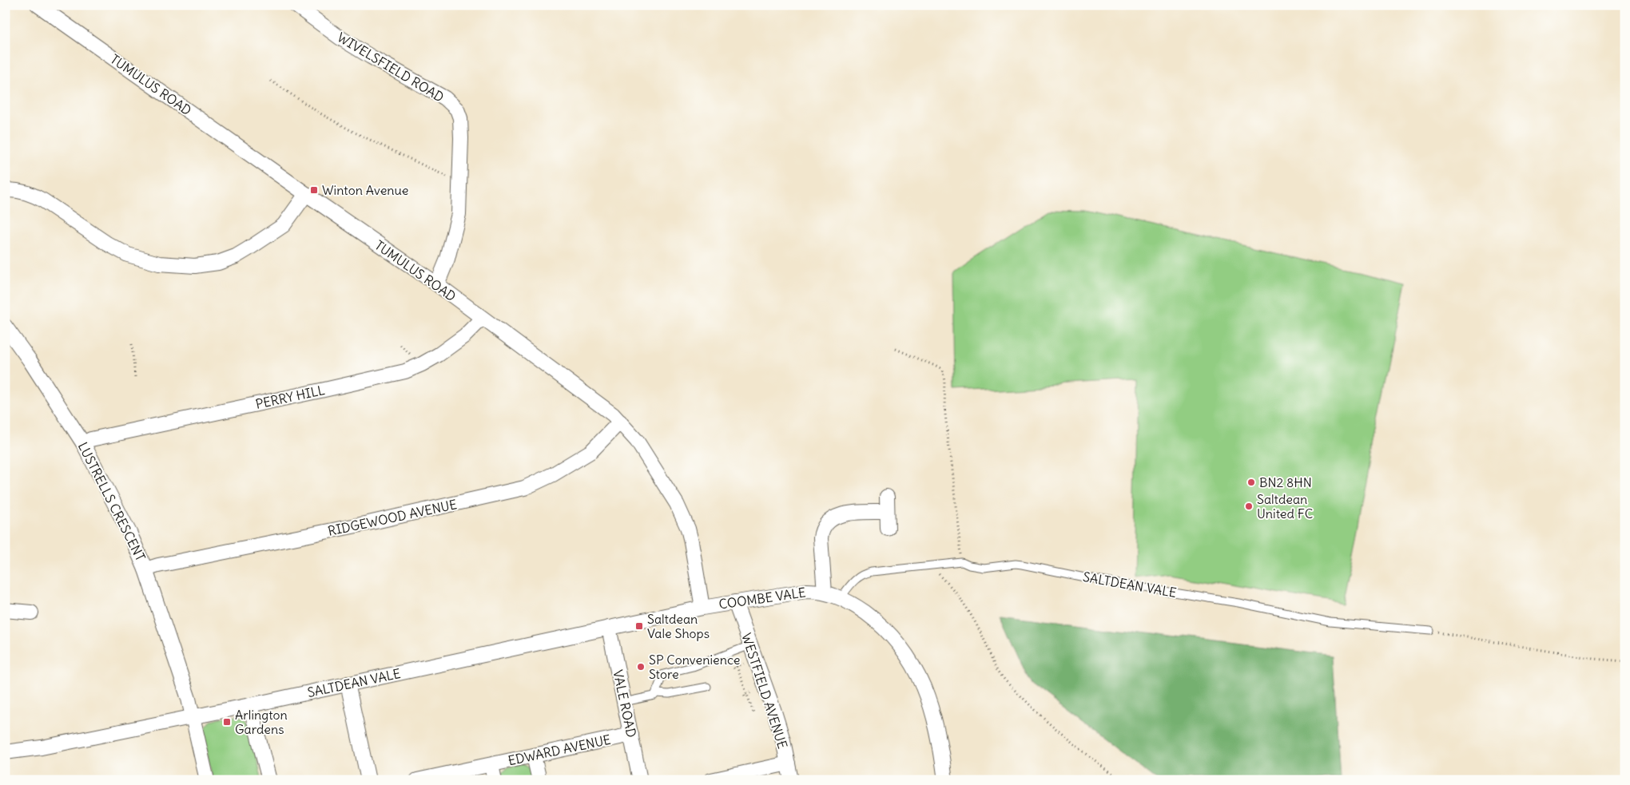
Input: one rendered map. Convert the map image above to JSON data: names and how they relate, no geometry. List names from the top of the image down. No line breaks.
{"streets":{"street":["WIVELSFIELD ROAD","TUMULUS ROAD","PERRY HILL","LUSTRELLS CRESCENT","RIDGEWOOD AVENUE","SALTDEAN VALE","COOMBE VALE","WESTFIELD AVENUE","VALE ROAD","EDWARD AVENUE"]},"crossings":[["WIVELSFIELD ROAD","TUMULUS ROAD"],["TUMULUS ROAD","PERRY HILL"],["TUMULUS ROAD","RIDGEWOOD AVENUE"],["TUMULUS ROAD","SALTDEAN VALE"],["TUMULUS ROAD","COOMBE VALE"],["PERRY HILL","LUSTRELLS CRESCENT"],["LUSTRELLS CRESCENT","RIDGEWOOD AVENUE"],["LUSTRELLS CRESCENT","SALTDEAN VALE"],["SALTDEAN VALE","COOMBE VALE"],["SALTDEAN VALE","VALE ROAD"],["COOMBE VALE","WESTFIELD AVENUE"],["VALE ROAD","EDWARD AVENUE"]],"places":{"transit":["Winton Avenue","Saltdean Vale Shops","Arlington Gardens"],"other":["BN2 8HN","Saltdean United FC","SP Convenience Store"]}}
